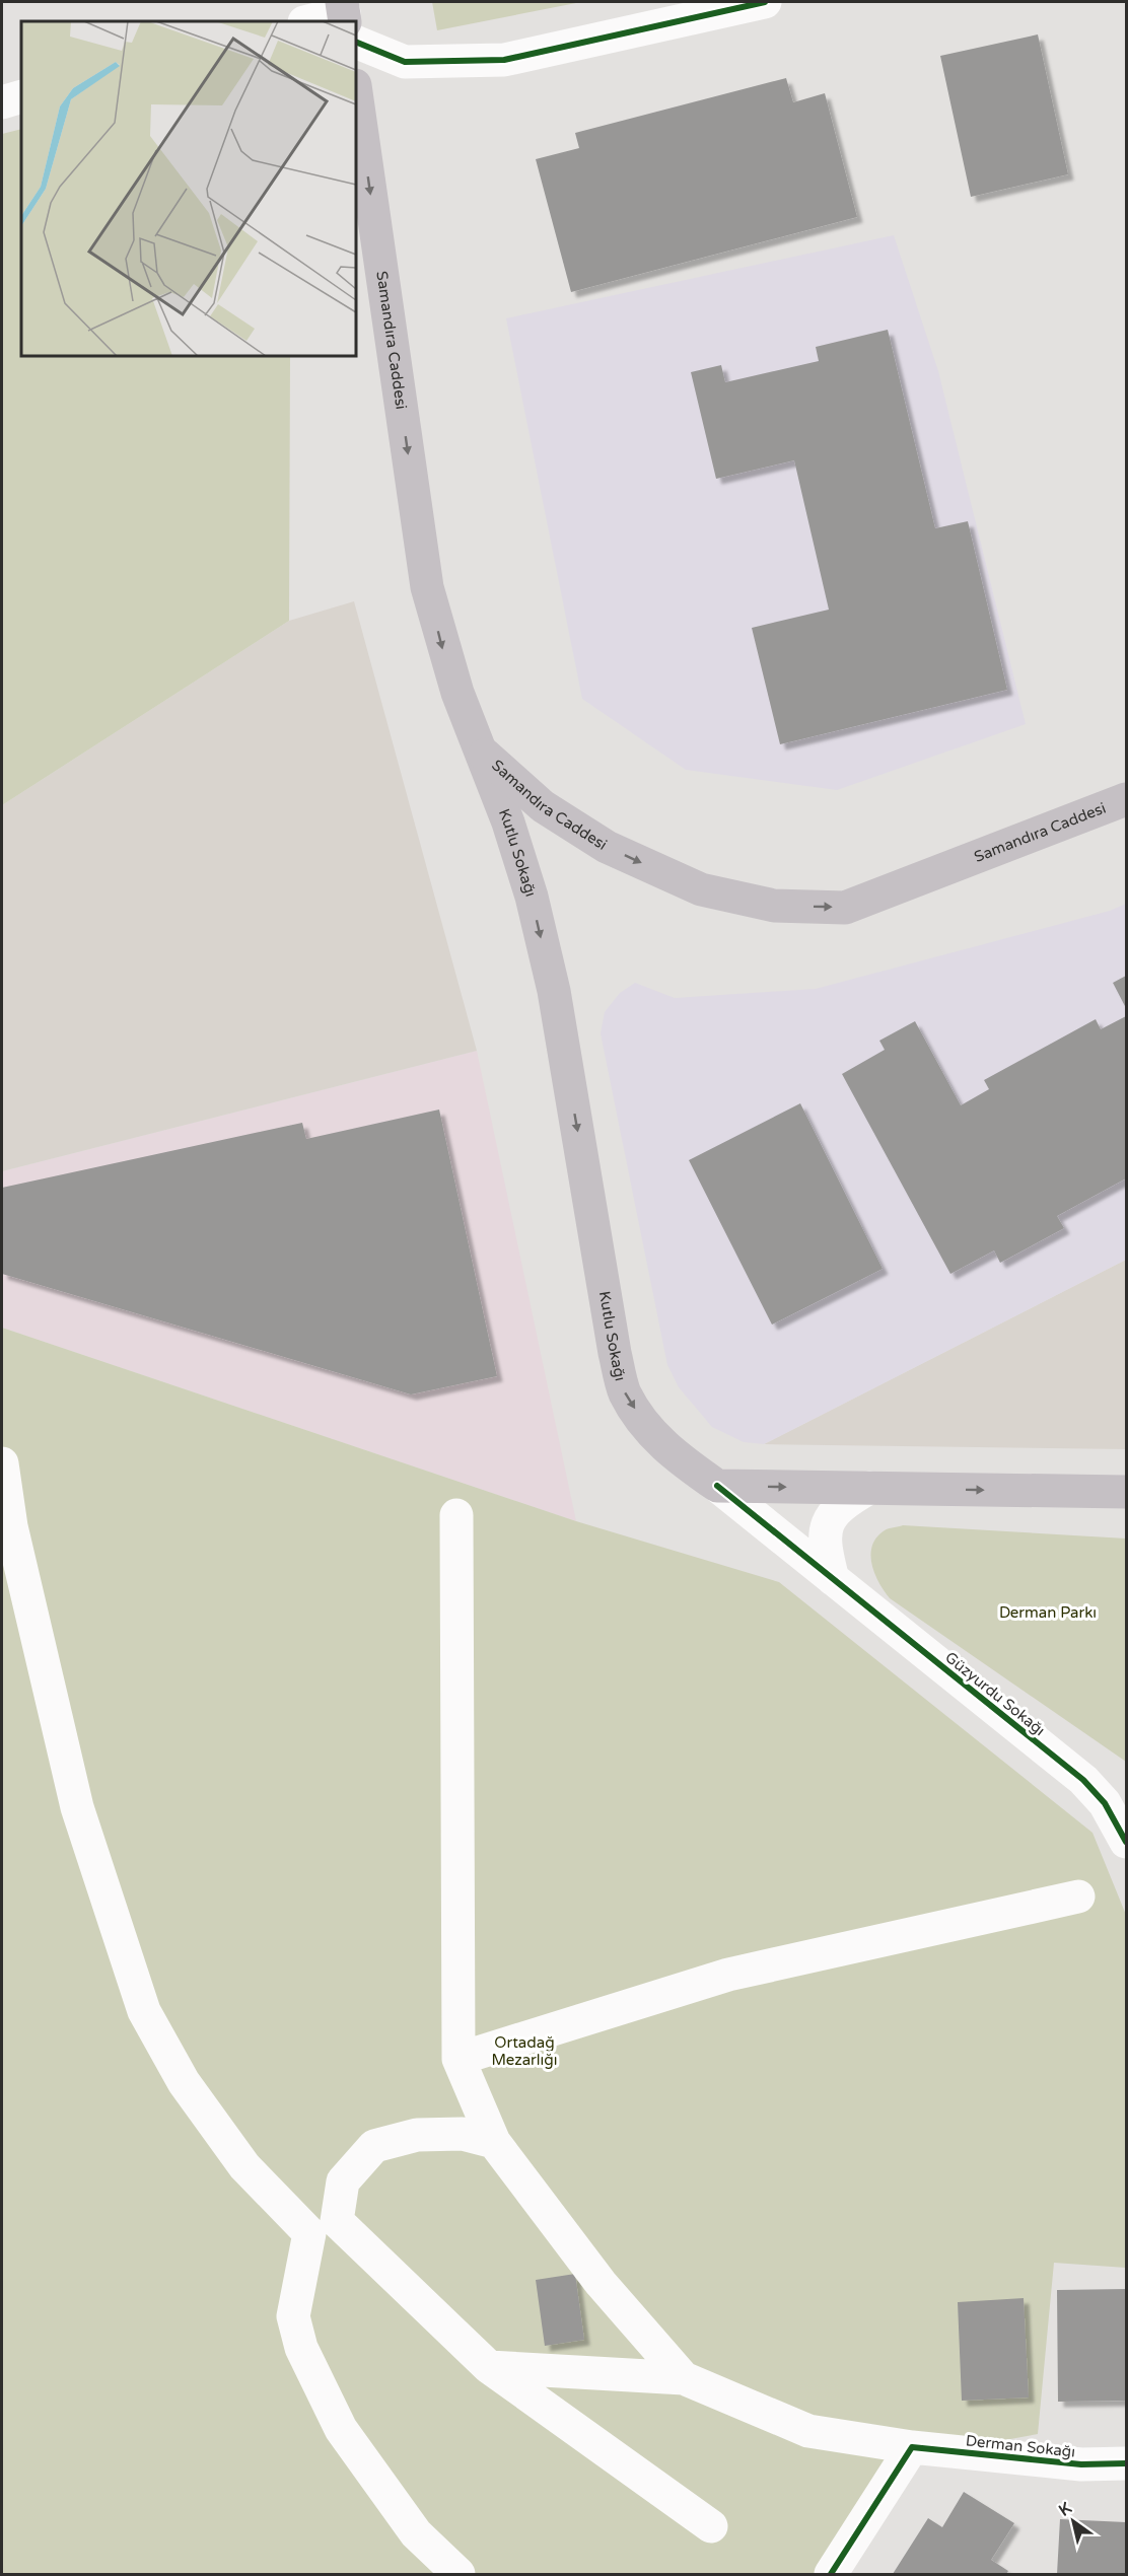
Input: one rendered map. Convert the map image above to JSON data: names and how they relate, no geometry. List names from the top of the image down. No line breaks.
{"streets":{"main road":["Samandıra Caddesi","Kutlu Sokağı"],"street":["Güzyurdu Sokağı","Derman Sokağı"]},"crossings":[["Samandıra Caddesi","Kutlu Sokağı"],["Kutlu Sokağı","Güzyurdu Sokağı"]],"one_way":["Kutlu Sokağı"],"parks":["Derman Parkı","Ortadağ Mezarlığı"],"north":"top left"}
